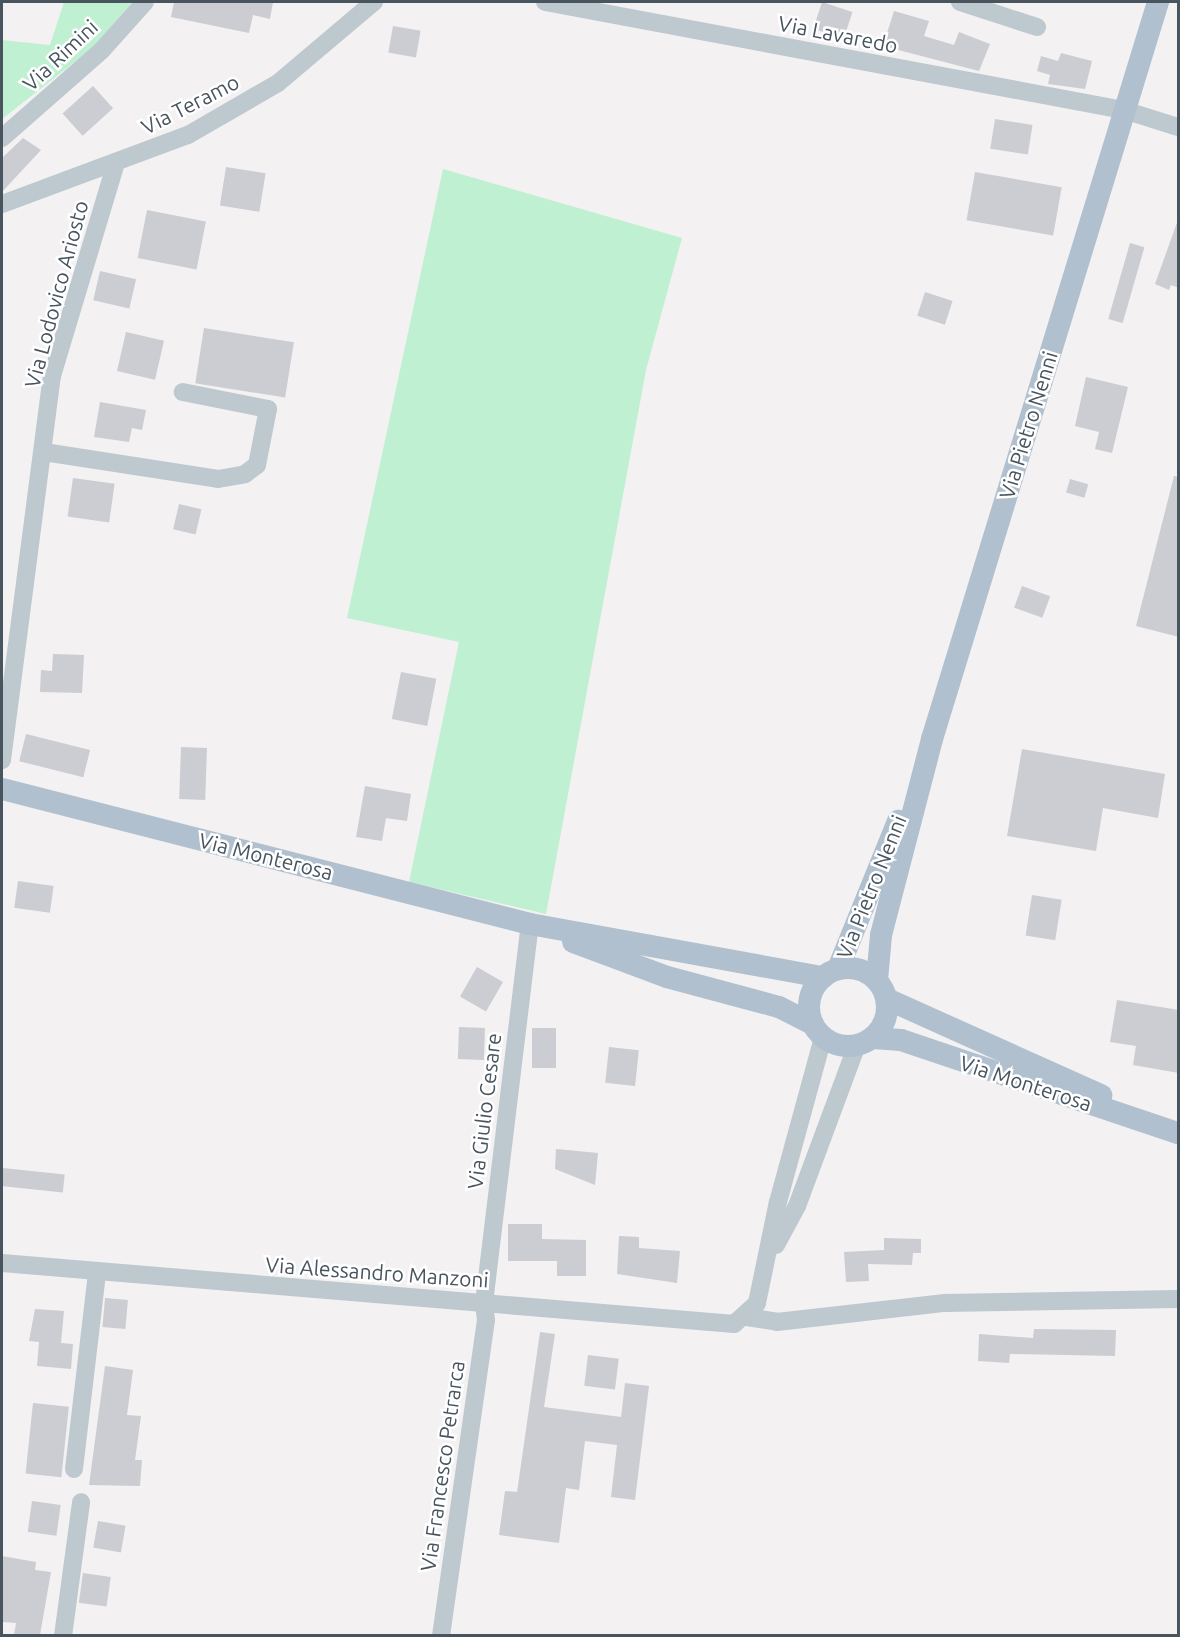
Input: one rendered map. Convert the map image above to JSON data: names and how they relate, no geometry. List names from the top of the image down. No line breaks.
{"streets":{"main road":["Via Pietro Nenni","Via Monterosa"],"street":["Via Lavaredo","Via Rimini","Via Teramo","Via Lodovico Ariosto","Via Giulio Cesare","Via Alessandro Manzoni","Via Francesco Petrarca"]},"crossings":[["Via Lavaredo","Via Pietro Nenni"],["Via Teramo","Via Lodovico Ariosto"],["Via Pietro Nenni","Via Monterosa"],["Via Monterosa","Via Giulio Cesare"],["Via Giulio Cesare","Via Alessandro Manzoni"],["Via Giulio Cesare","Via Francesco Petrarca"],["Via Alessandro Manzoni","Via Francesco Petrarca"]]}
